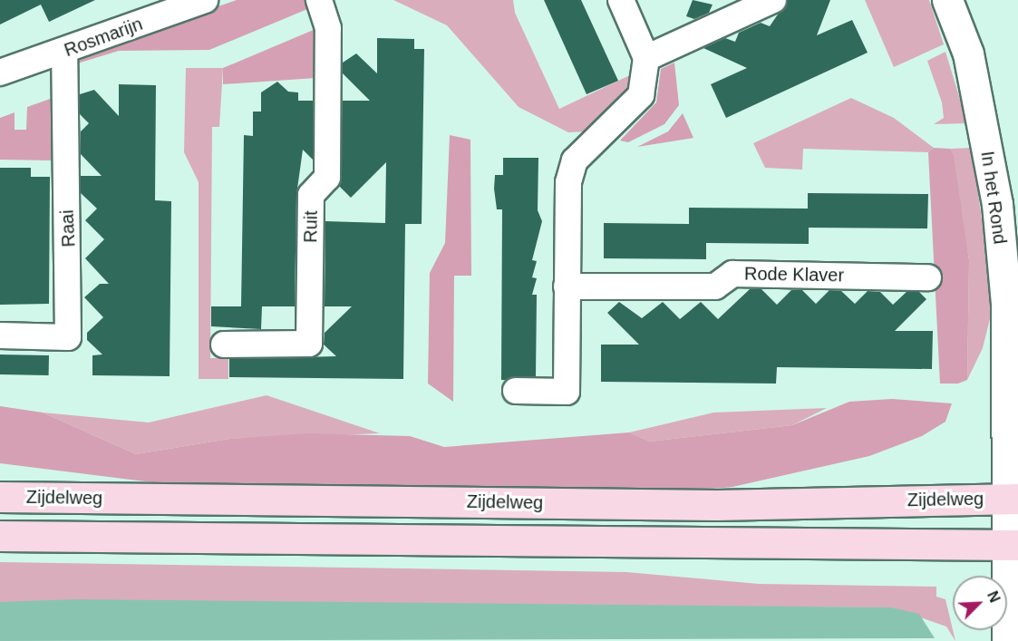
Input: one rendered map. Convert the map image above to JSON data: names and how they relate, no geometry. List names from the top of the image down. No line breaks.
{"streets":{"main road":["Zijdelweg"],"street":["Rosmarijn","In het Rond","Ruit","Raai","Rode Klaver"]},"crossings":[["Rosmarijn","Raai"],["In het Rond","Zijdelweg"]],"north":"top right"}
